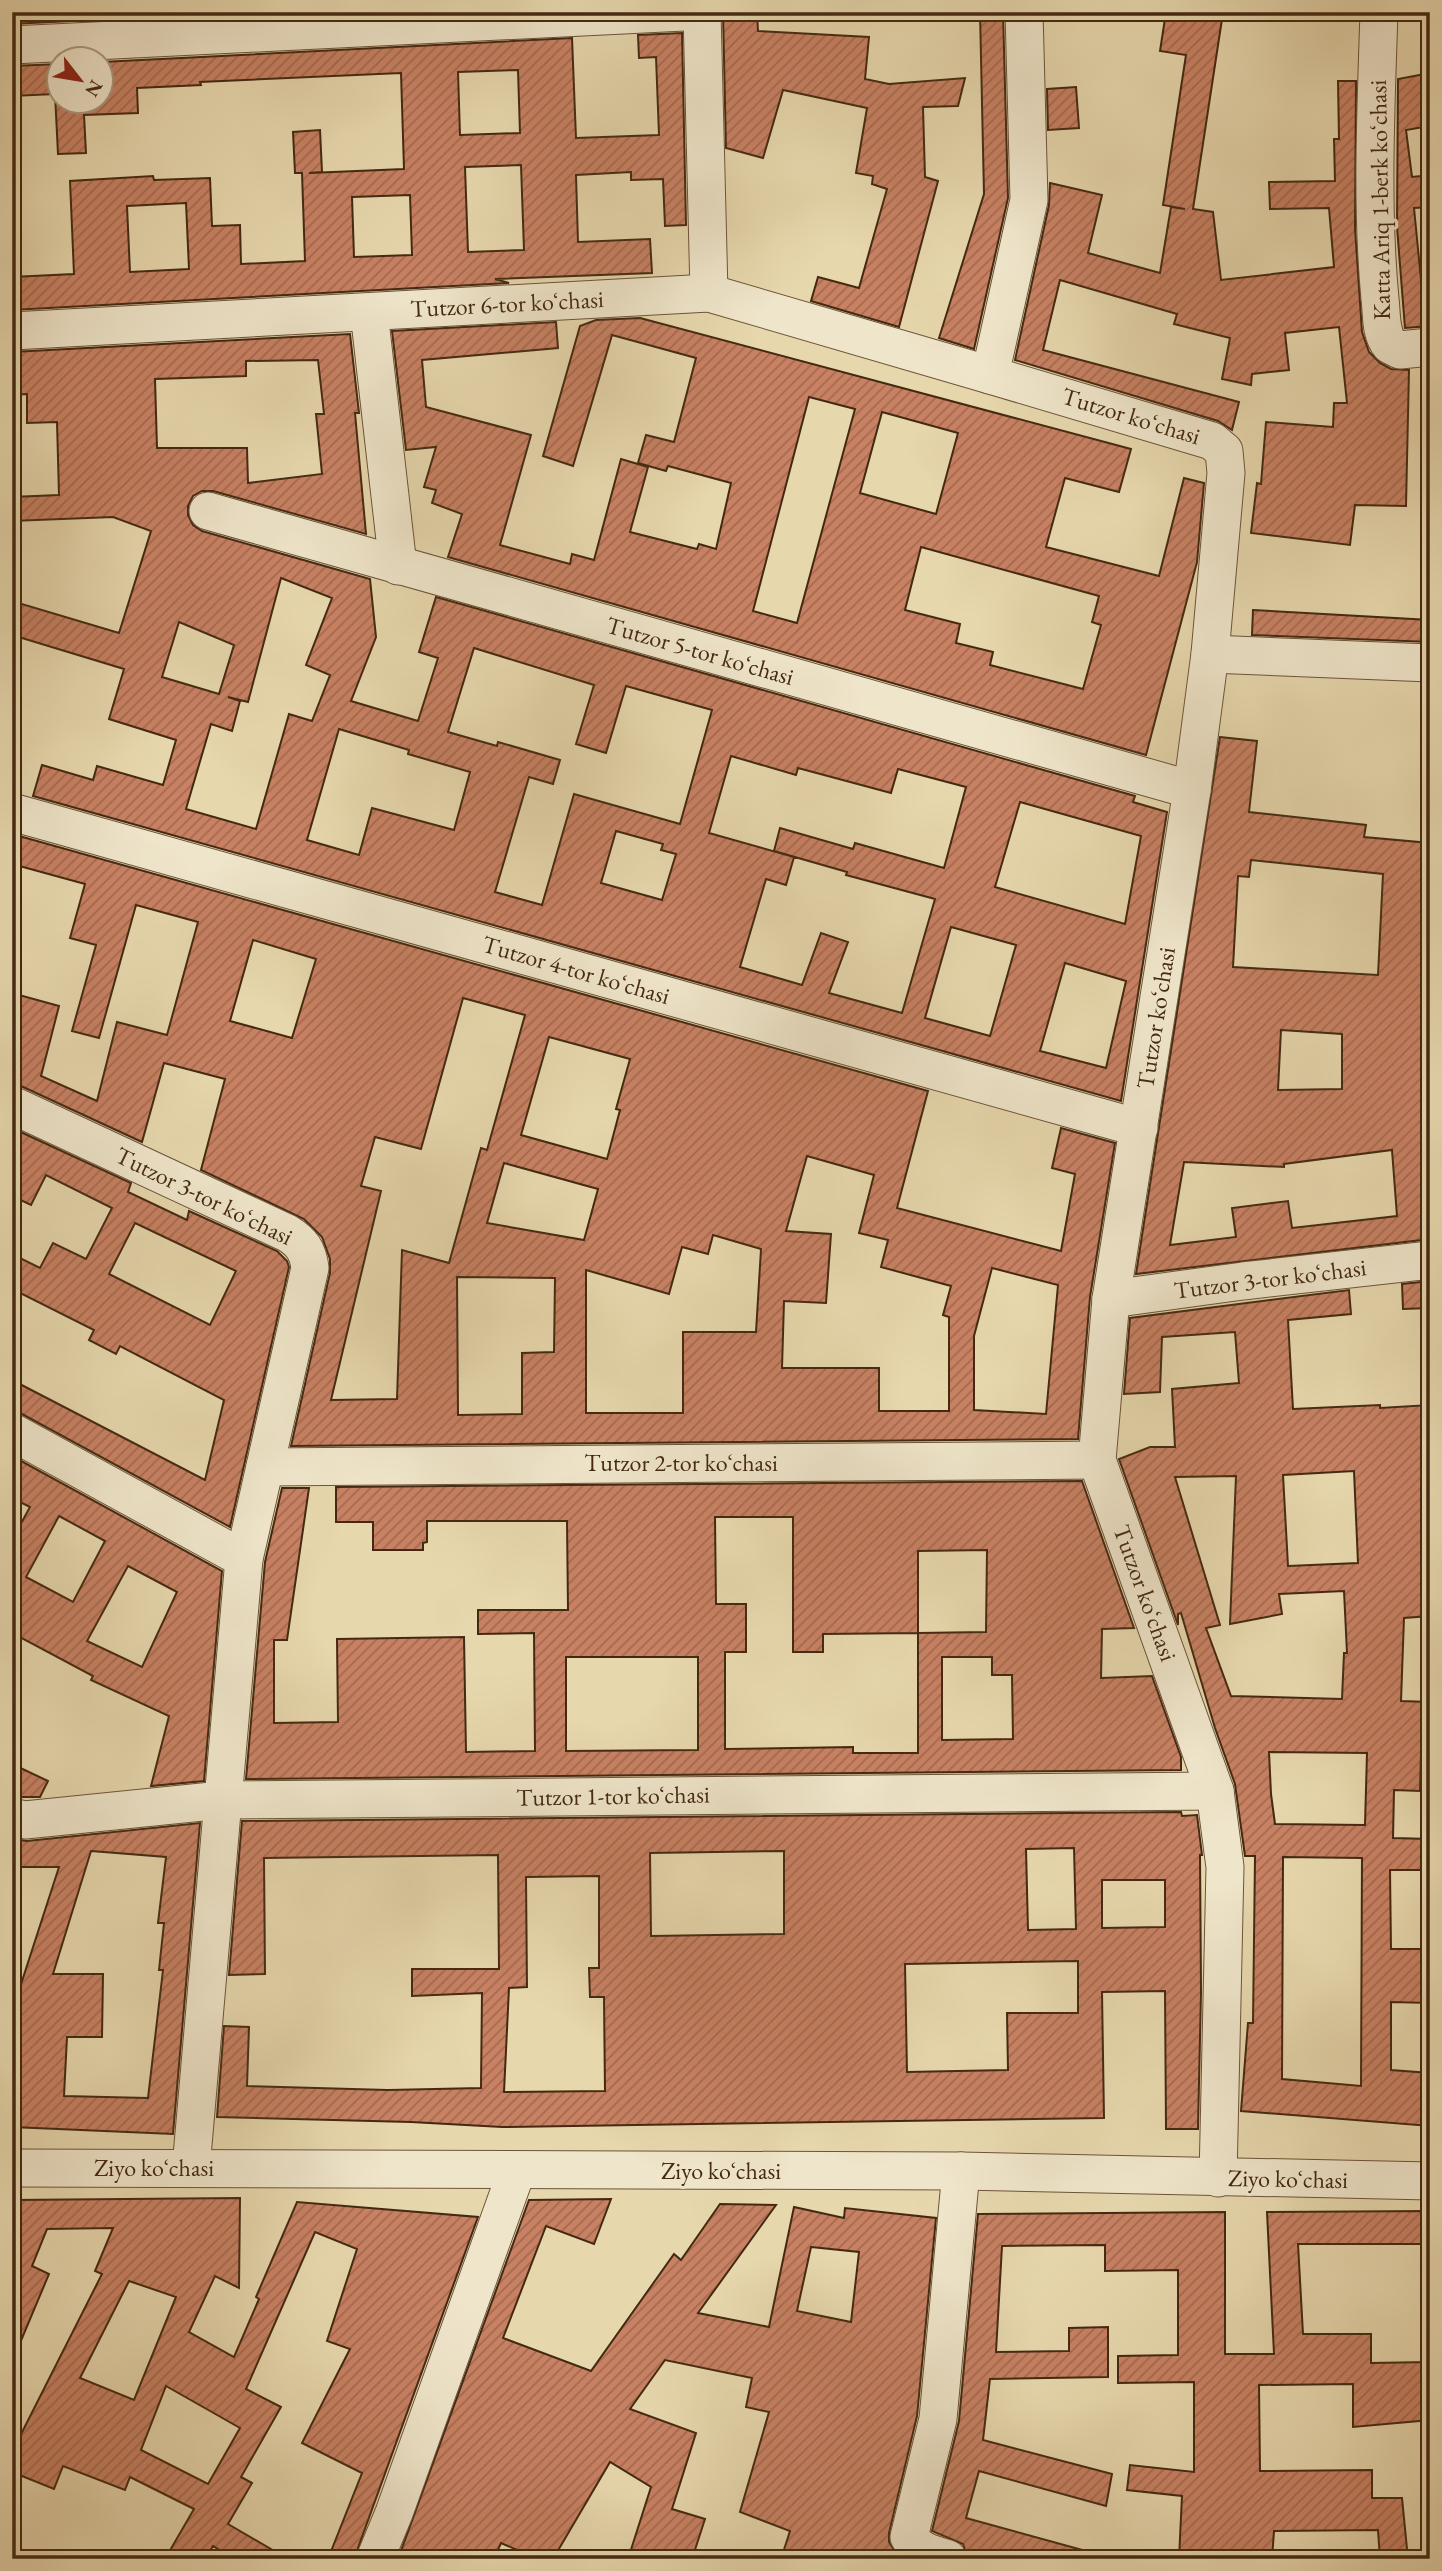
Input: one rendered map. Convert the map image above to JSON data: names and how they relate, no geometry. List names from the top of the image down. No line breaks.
{"streets":{"street":["Katta Ariq 1-berk koʻchasi","Tutzor 6-tor koʻchasi","Tutzor koʻchasi","Tutzor 5-tor koʻchasi","Tutzor 4-tor koʻchasi","Tutzor 3-tor koʻchasi","Tutzor 2-tor koʻchasi","Tutzor 1-tor koʻchasi","Ziyo koʻchasi"]},"crossings":[["Tutzor 6-tor koʻchasi","Tutzor koʻchasi"],["Tutzor koʻchasi","Tutzor 5-tor koʻchasi"],["Tutzor koʻchasi","Tutzor 4-tor koʻchasi"],["Tutzor koʻchasi","Tutzor 3-tor koʻchasi"],["Tutzor koʻchasi","Tutzor 2-tor koʻchasi"],["Tutzor koʻchasi","Tutzor 1-tor koʻchasi"],["Tutzor koʻchasi","Ziyo koʻchasi"],["Tutzor 3-tor koʻchasi","Tutzor 2-tor koʻchasi"],["Tutzor 3-tor koʻchasi","Tutzor 1-tor koʻchasi"],["Tutzor 3-tor koʻchasi","Ziyo koʻchasi"]],"north":"bottom right"}
